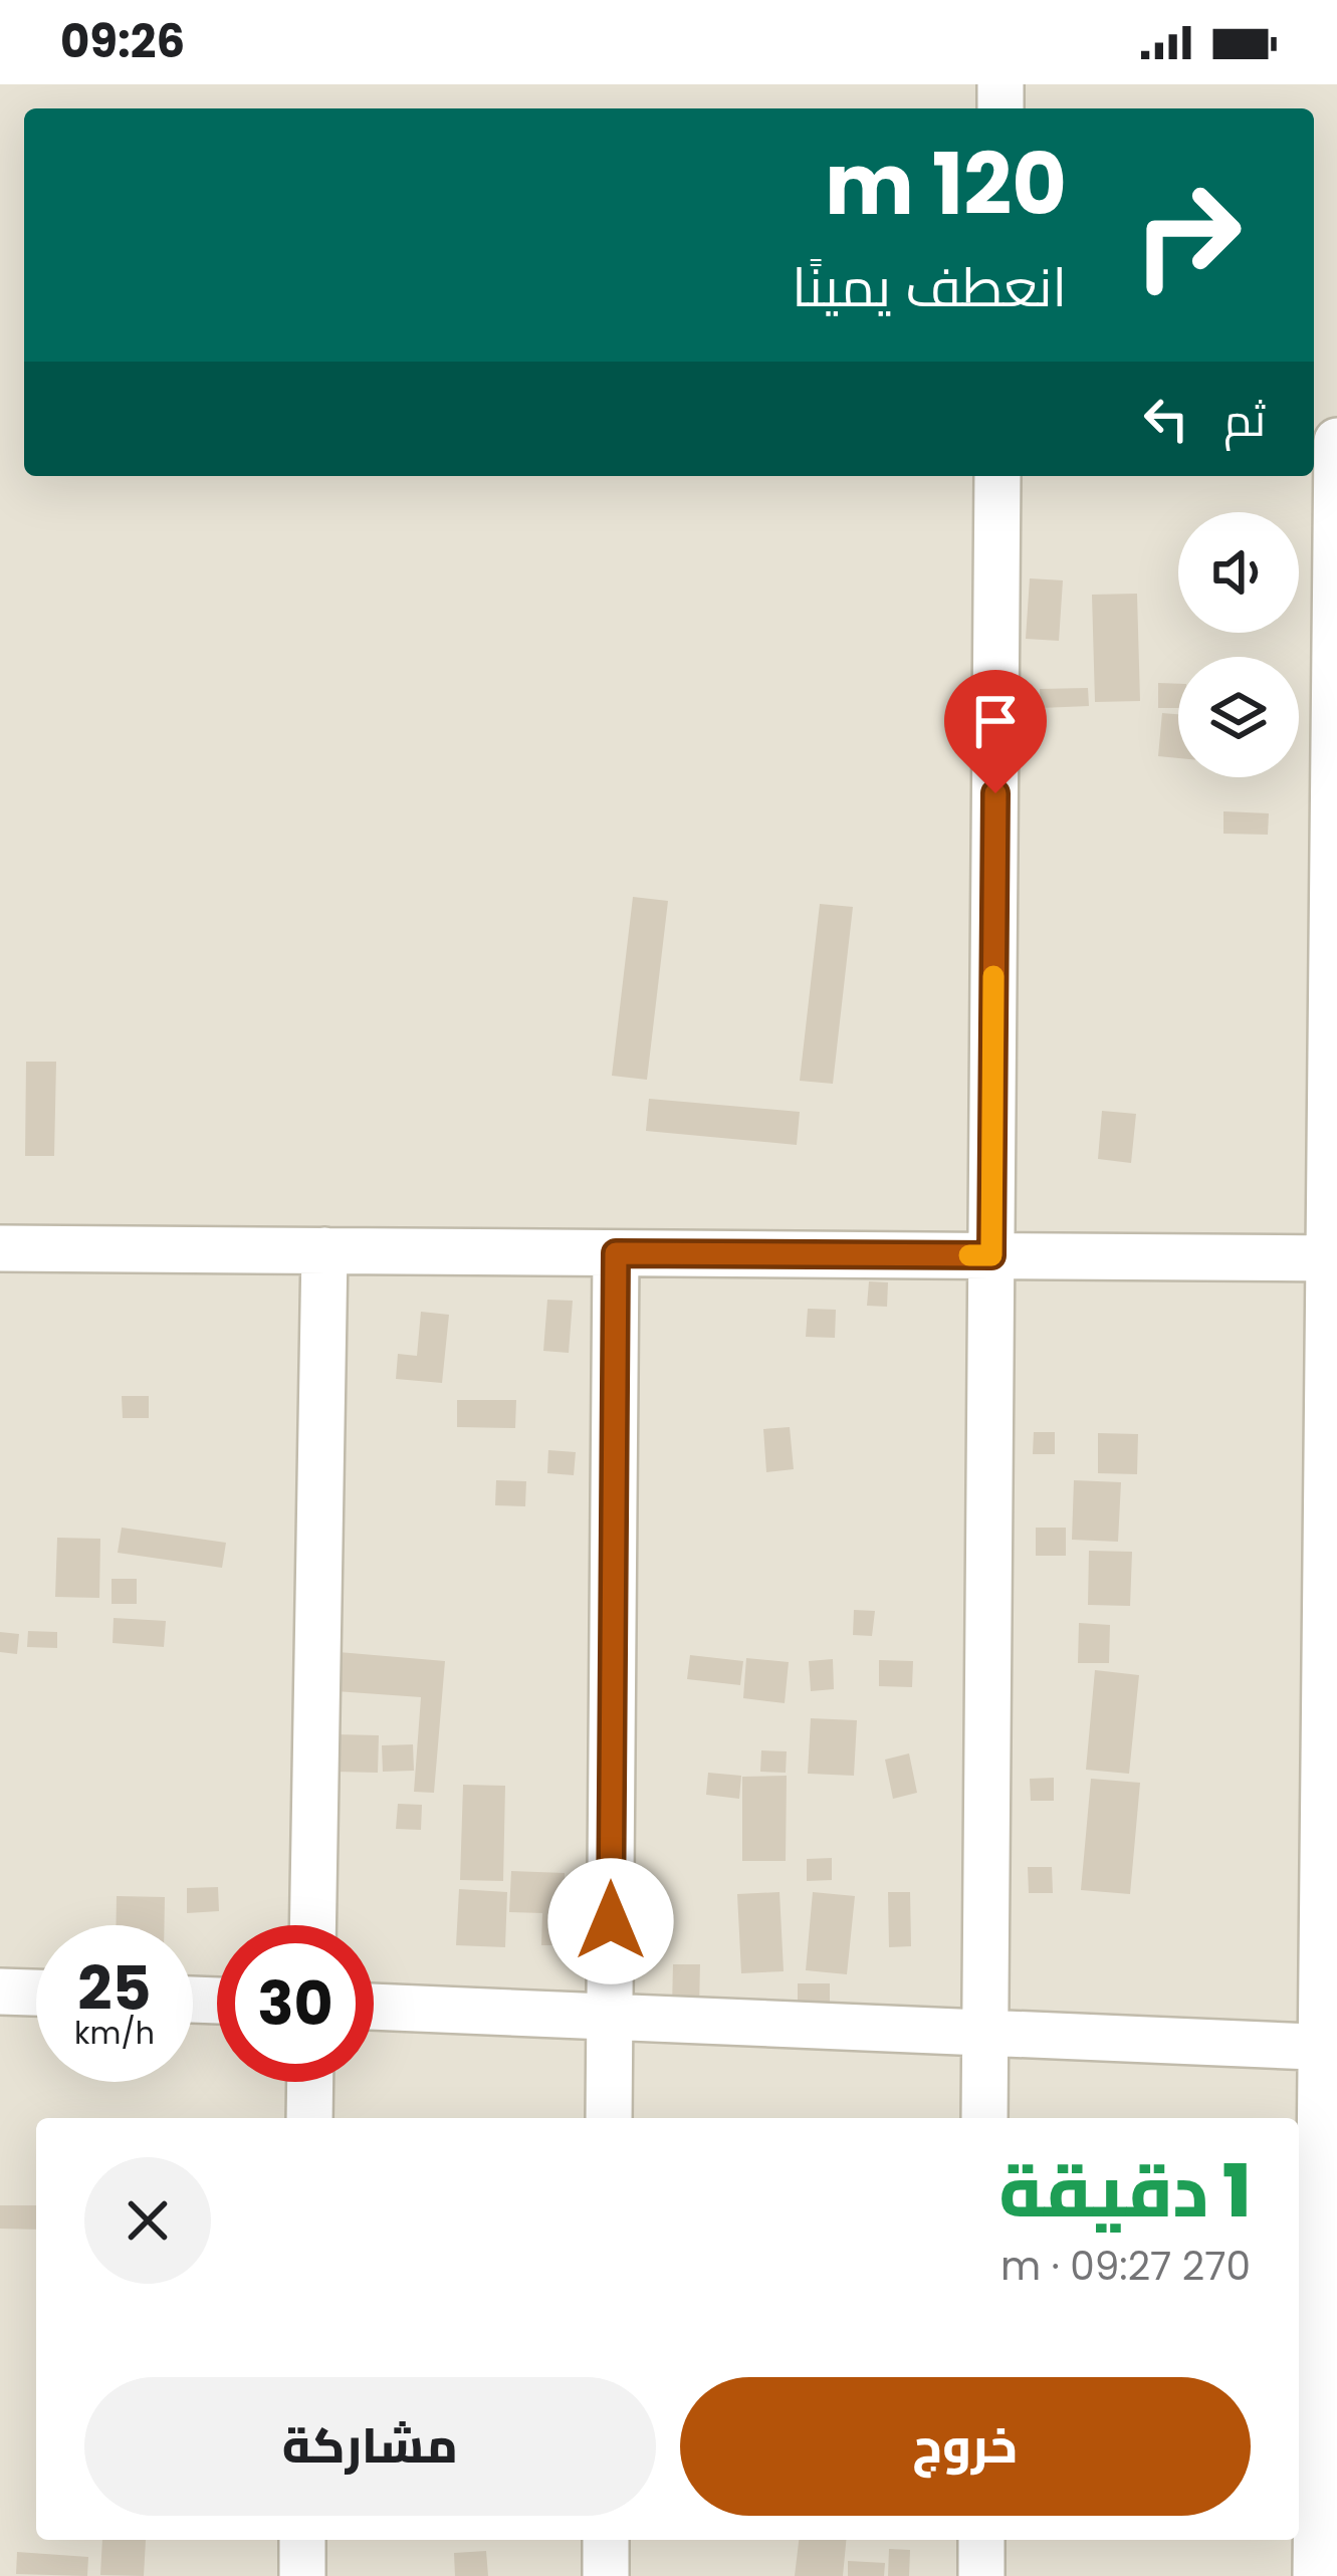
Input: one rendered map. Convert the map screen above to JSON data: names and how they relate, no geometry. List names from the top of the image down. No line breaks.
{"page":{"status":"09:26","turn":["120 m","انعطف يمينًا"],"then":"ثم","speed":"25 km/h","limit":"30","heading":["1 دقيقة","270 m · 09:27"],"buttons":["خروج","مشاركة"]}}
